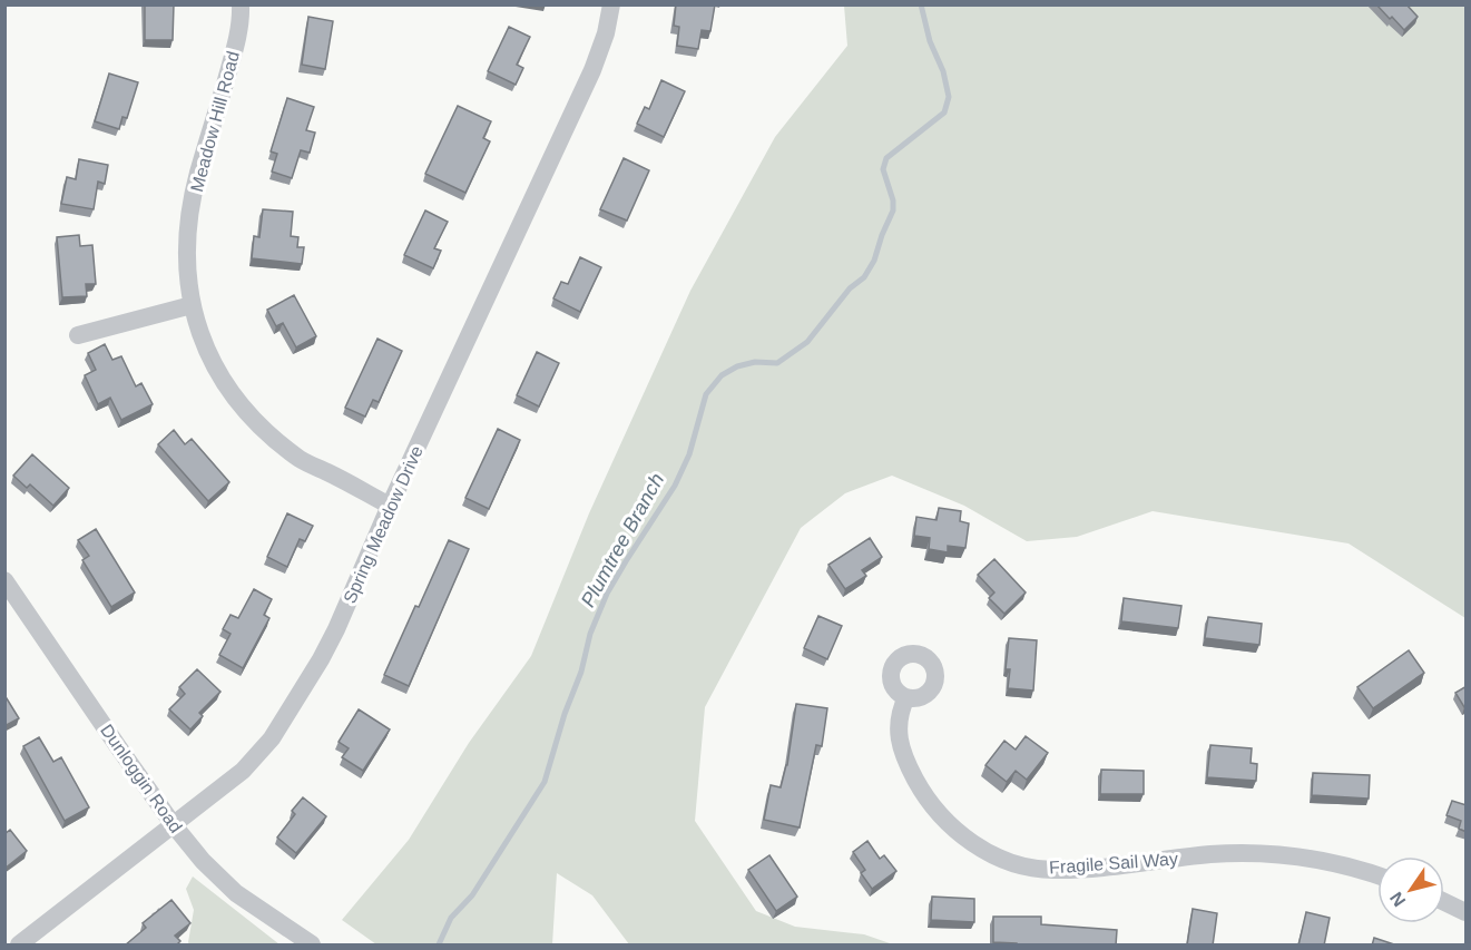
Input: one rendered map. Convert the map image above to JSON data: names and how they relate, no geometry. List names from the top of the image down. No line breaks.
{"streets":{"street":["Meadow Hill Road","Spring Meadow Drive","Dunloggin Road","Fragile Sail Way"]},"crossings":[["Meadow Hill Road","Spring Meadow Drive"],["Spring Meadow Drive","Dunloggin Road"]],"water":["Plumtree Branch"],"north":"bottom left"}
